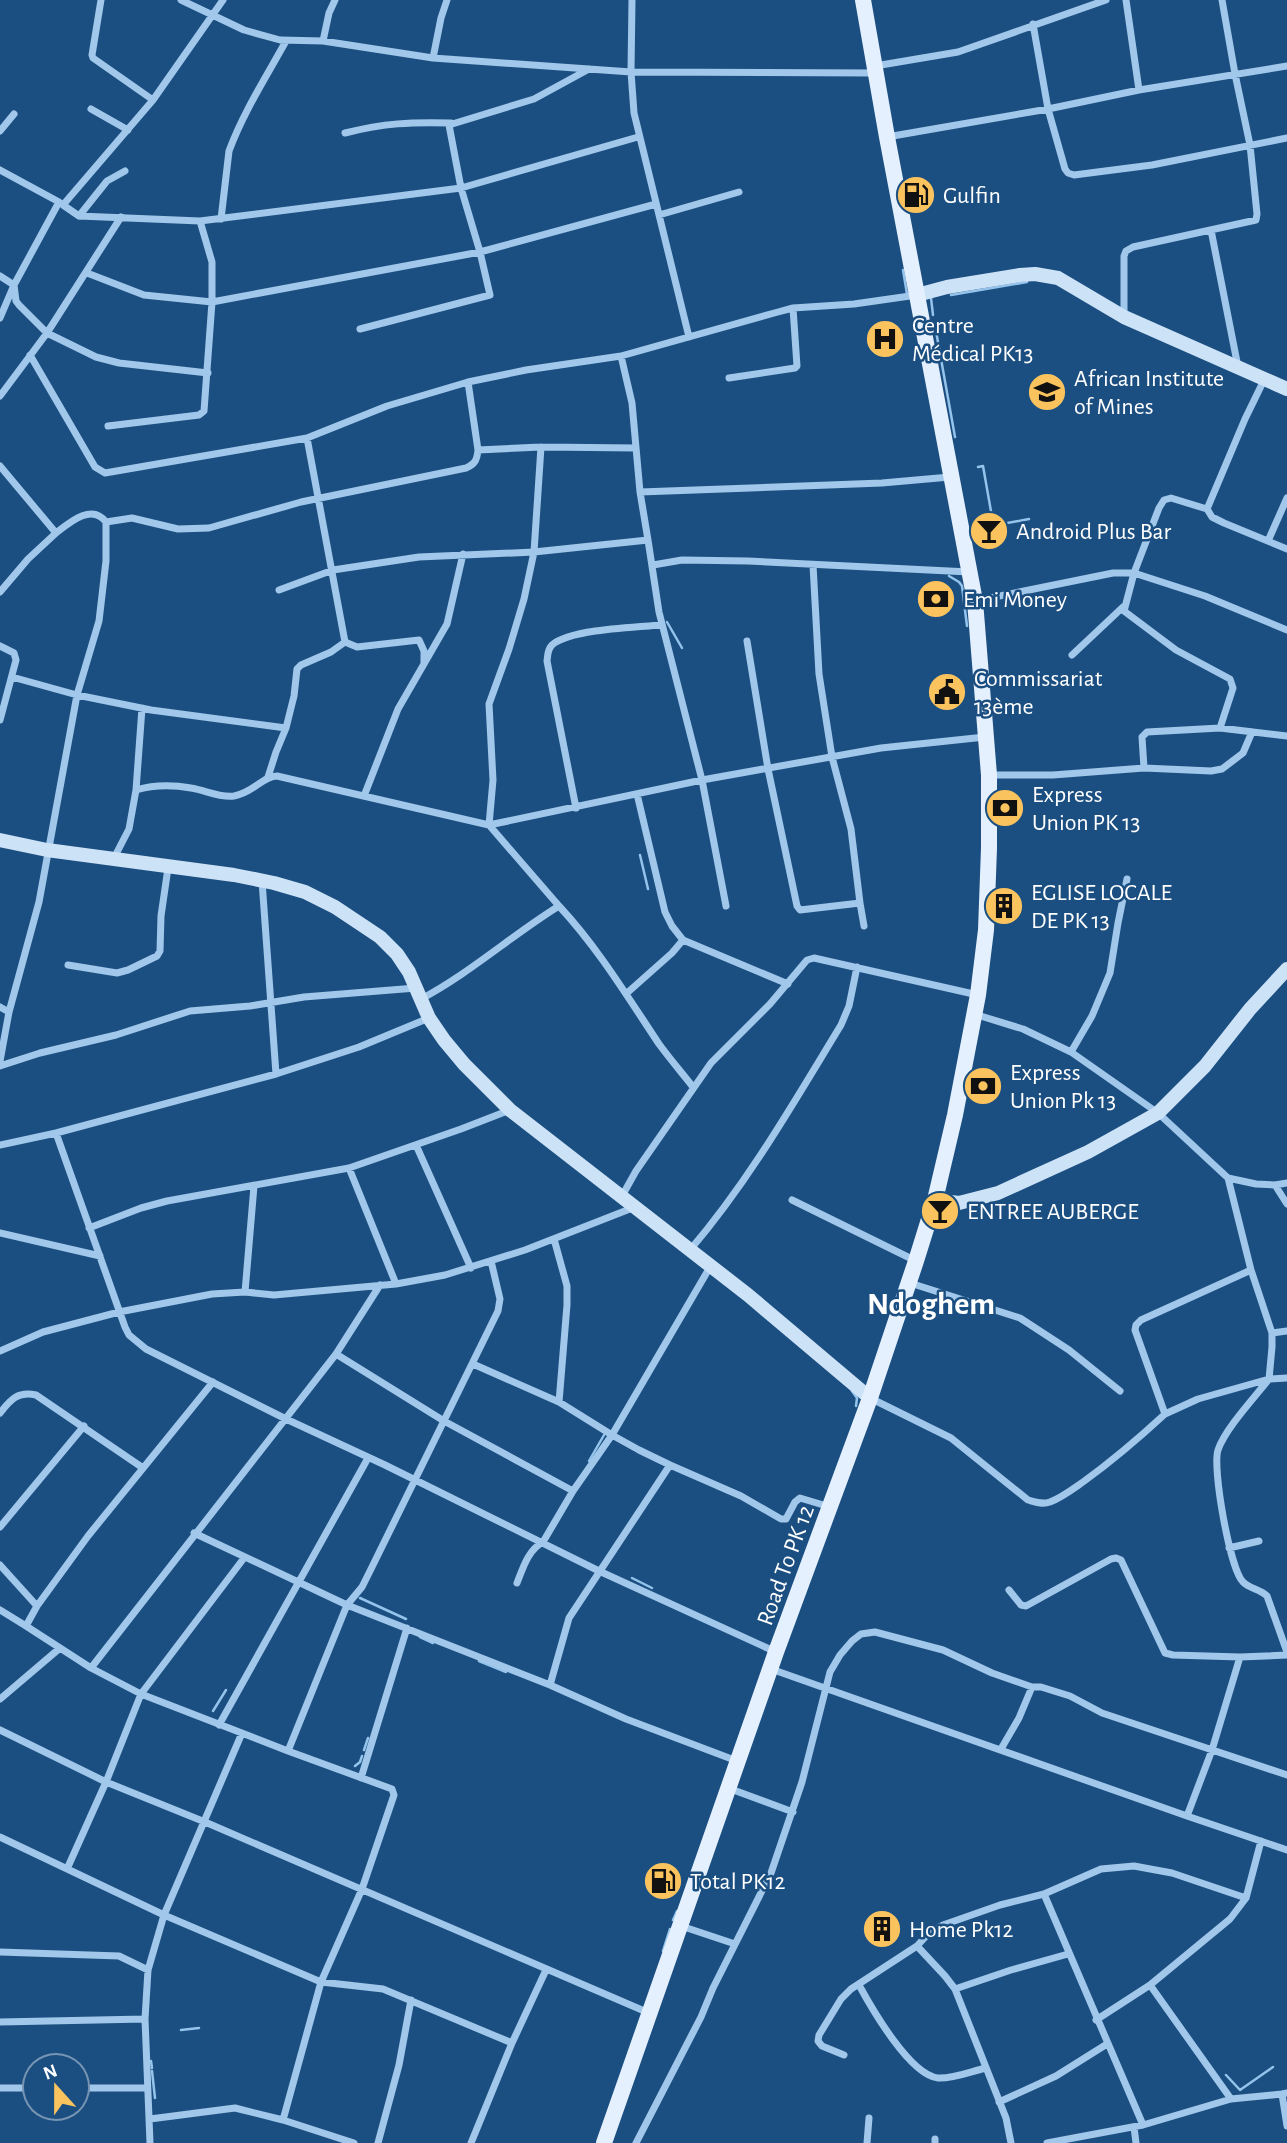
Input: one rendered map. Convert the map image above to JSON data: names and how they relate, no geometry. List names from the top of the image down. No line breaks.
{"streets":{"main road":["Road To PK 12"]},"districts":["Ndoghem"],"places":{"fuel station":["Gulfin","Total PK12"],"hospital":["Centre Médical PK13"],"school or university":["African Institute of Mines"],"bar":["Android Plus Bar","ENTREE AUBERGE"],"bank":["Emi Money","Express Union PK 13","Express Union Pk 13"],"public building":["Commissariat 13ème"],"building":["EGLISE LOCALE DE PK 13","Home Pk12"]},"north":"top"}
